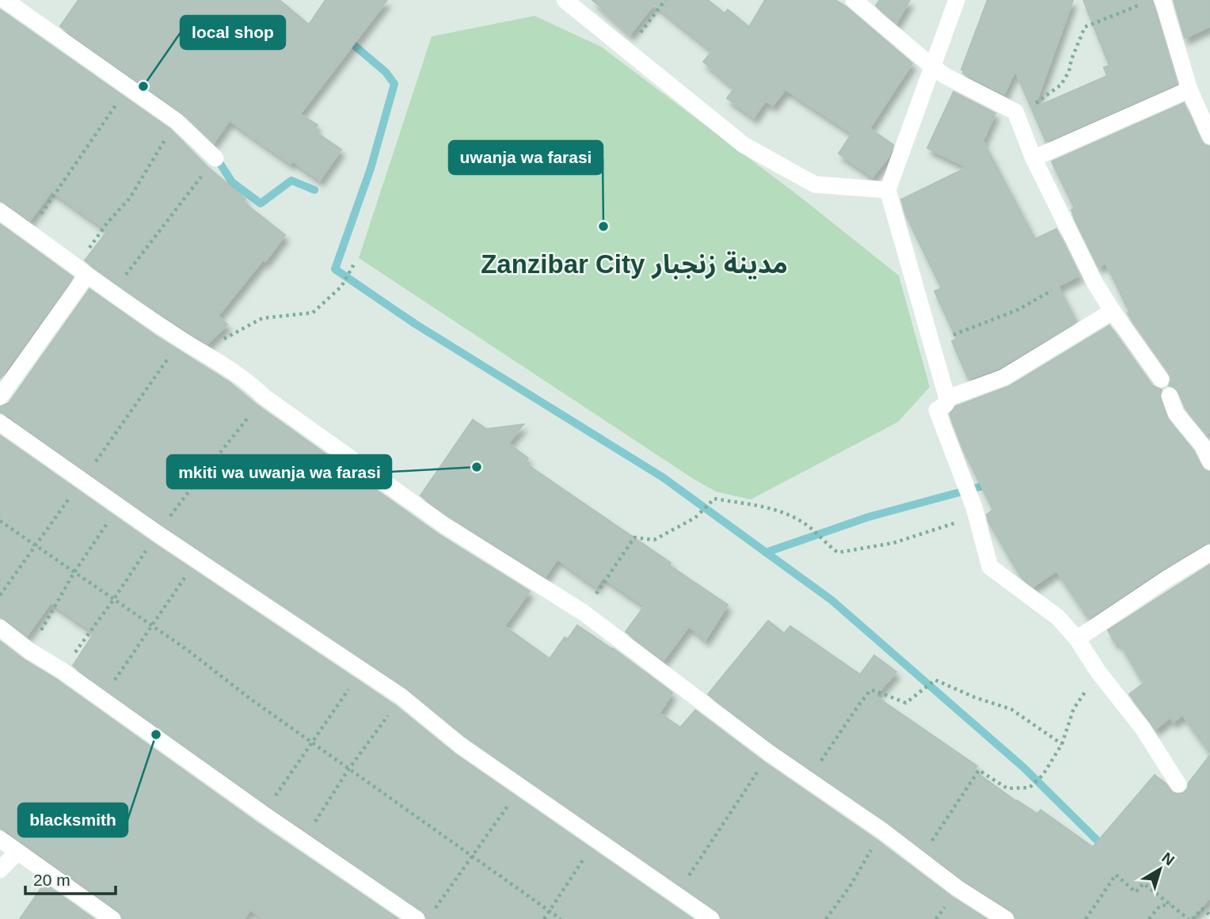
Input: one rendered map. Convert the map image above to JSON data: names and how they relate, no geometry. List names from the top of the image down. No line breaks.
{"districts":["Zanzibar City مدينة زنجبار"],"places":["local shop","uwanja wa farasi","mkiti wa uwanja wa farasi","blacksmith"],"scale_bar":"20 m","north":"top right"}
